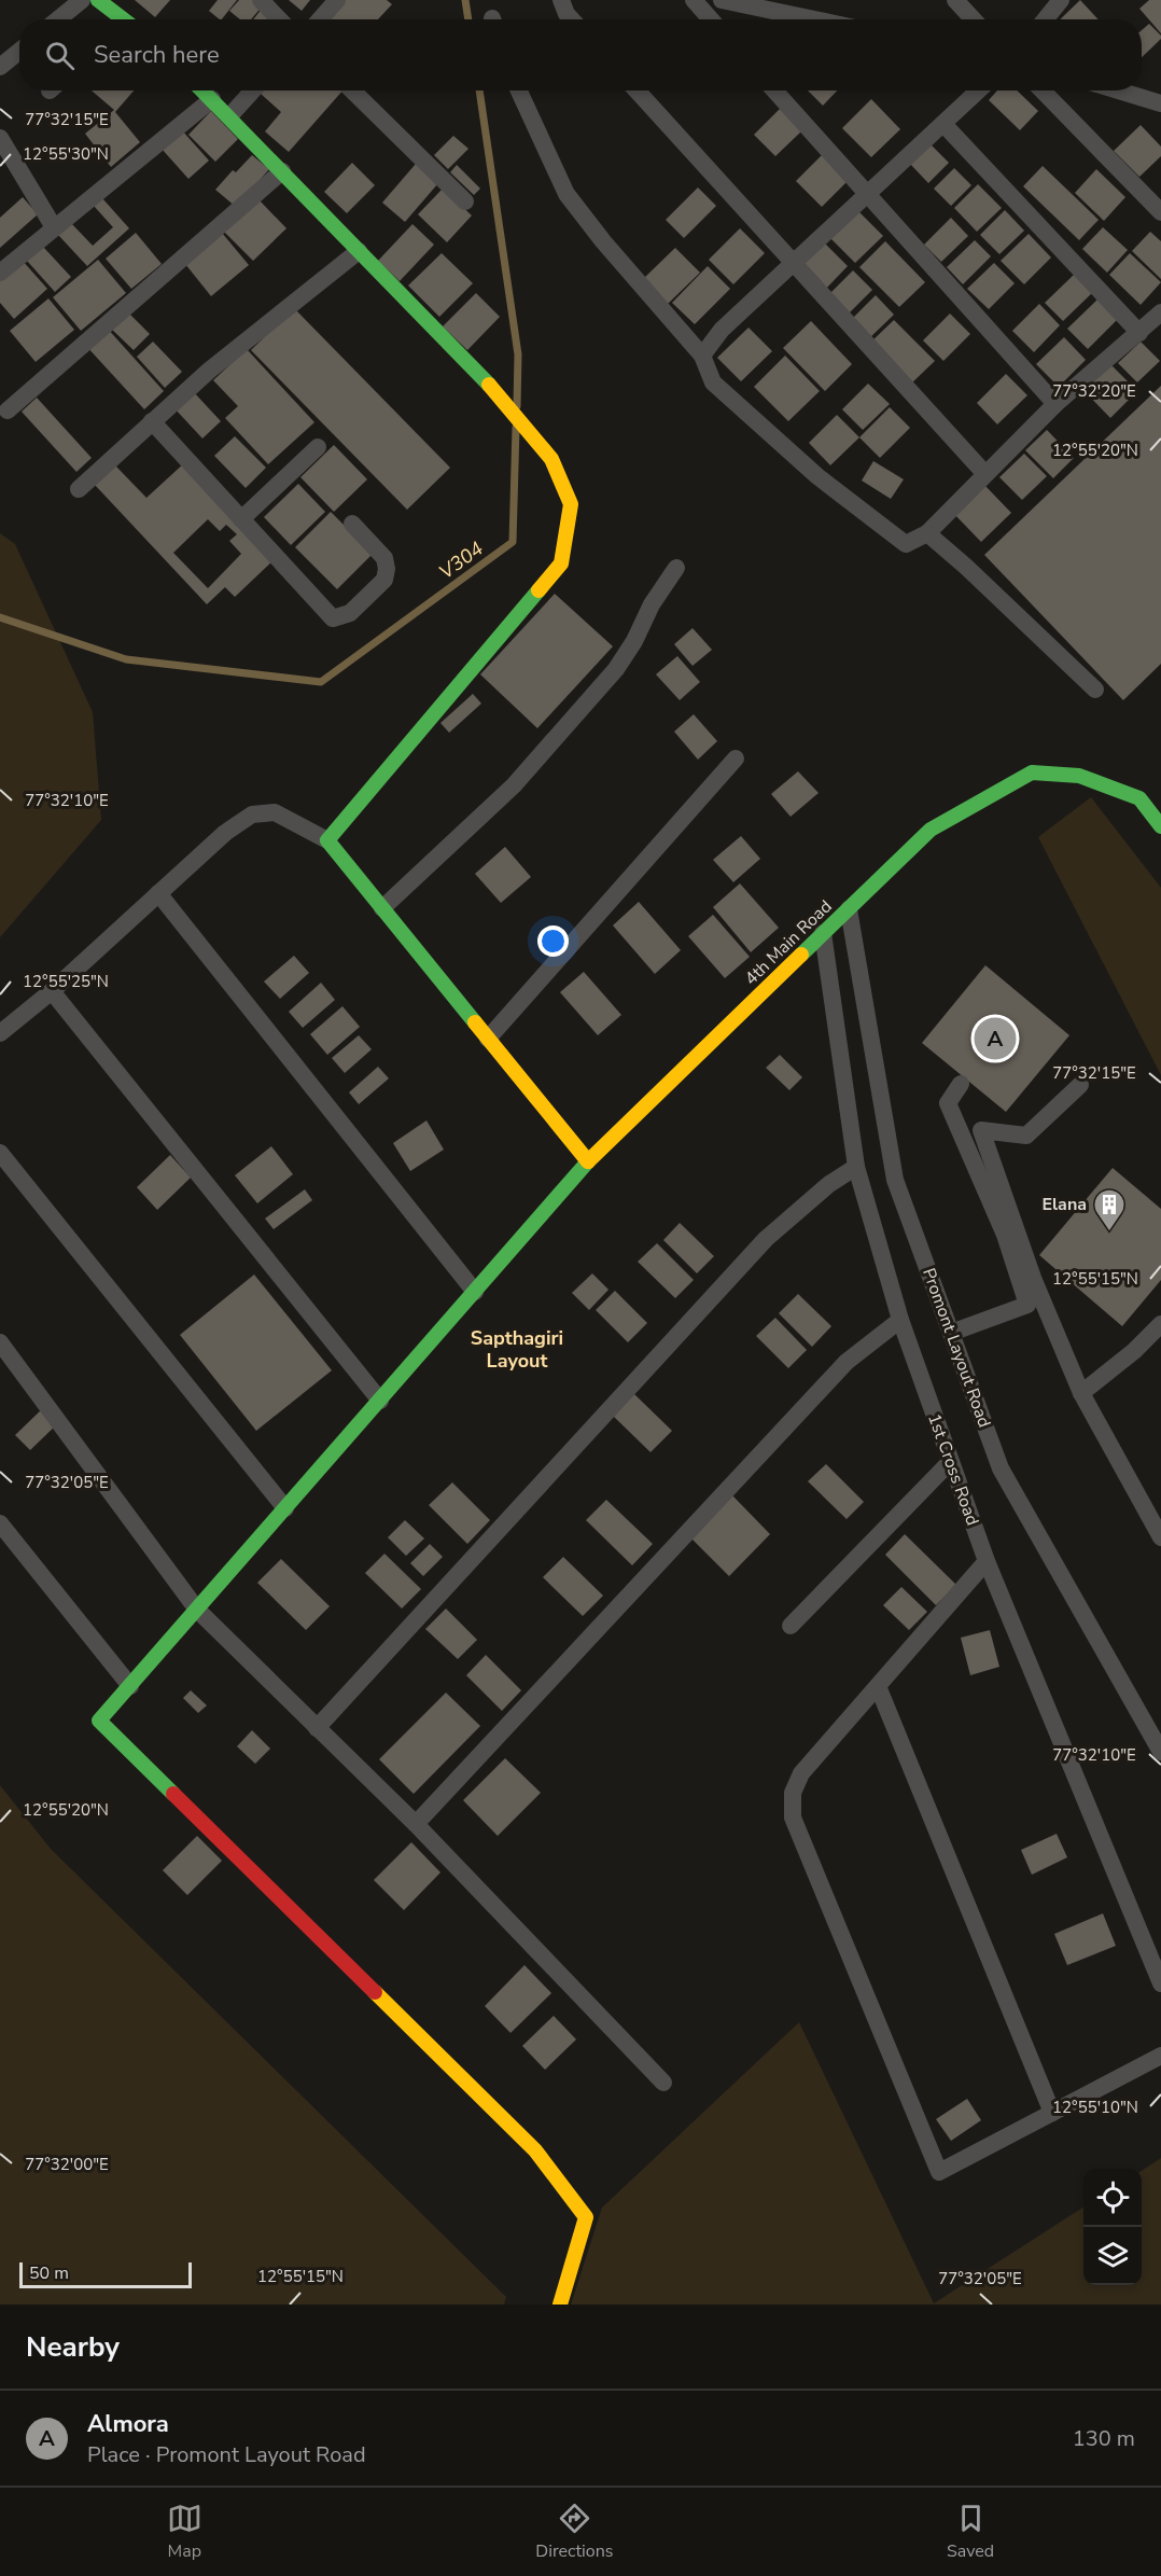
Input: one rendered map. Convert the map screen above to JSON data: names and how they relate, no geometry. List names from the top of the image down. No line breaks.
{"streets":{"street":["4th Main Road","Promont Layout Road","1st Cross Road"]},"crossings":[["4th Main Road","Promont Layout Road"],["4th Main Road","1st Cross Road"]],"districts":["Sapthagiri Layout"],"water":["V304"],"places":{"building":["Elana"]},"scale_bar":"50 m","page":{"search":"Search here","pins":"A","scale":"50 m","heading":"Nearby","list":[{"mark":"A","name":"Almora","note":"Place · Promont Layout Road","value":"130 m"}],"nav":["Map","Directions","Saved"]},"coordinates":["77°32'15\"E","12°55'30\"N","77°32'20\"E","12°55'20\"N","77°32'10\"E","12°55'25\"N","12°55'15\"N","77°32'05\"E","12°55'10\"N","77°32'00\"E"]}
